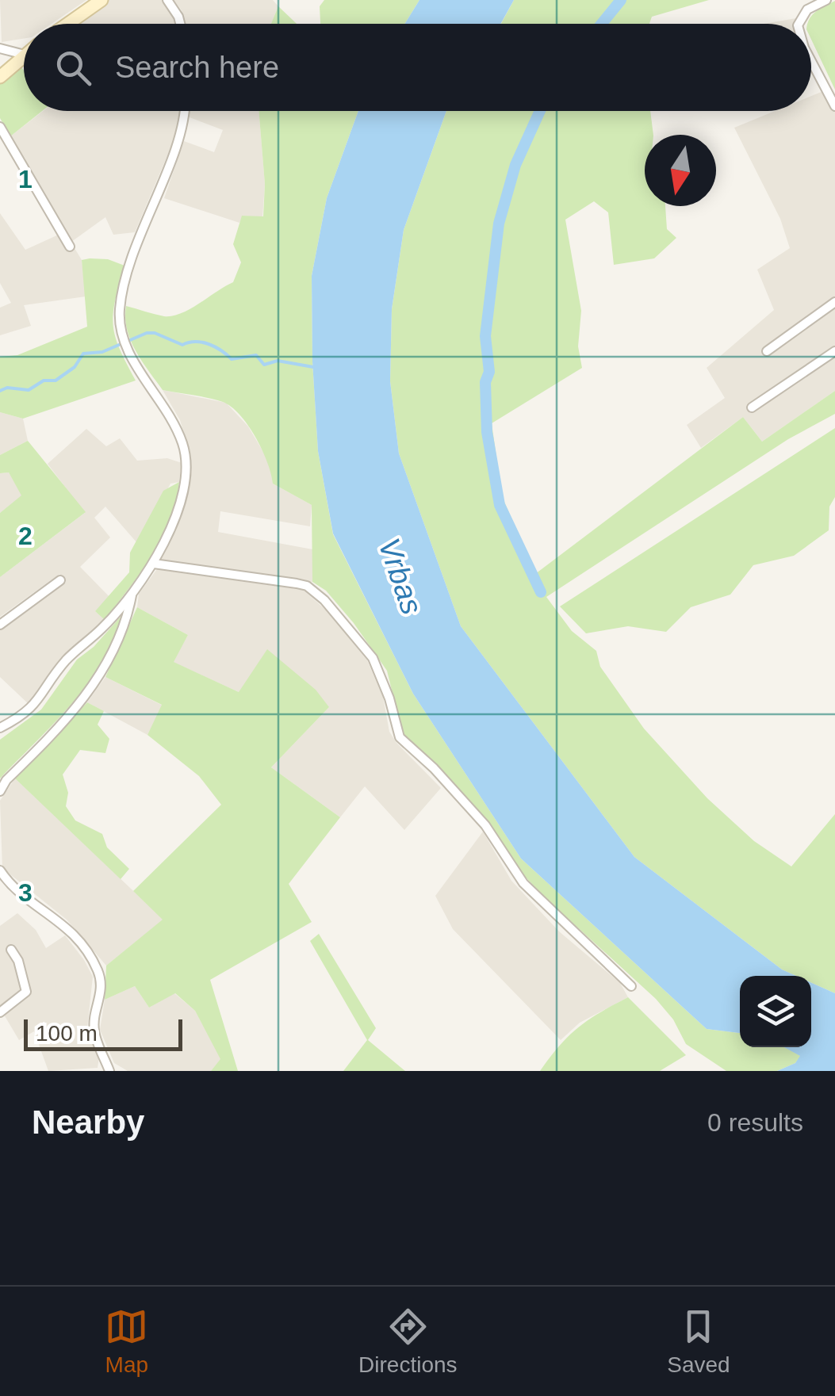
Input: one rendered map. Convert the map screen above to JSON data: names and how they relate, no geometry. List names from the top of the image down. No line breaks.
{"water":["Vrbas"],"scale_bar":"100 m","north":"bottom","page":{"search":"Search here","scale":"100 m","heading":["Nearby","0 results"],"nav":["Map","Directions","Saved"]},"grid":{"rows":["1","2","3"]}}
